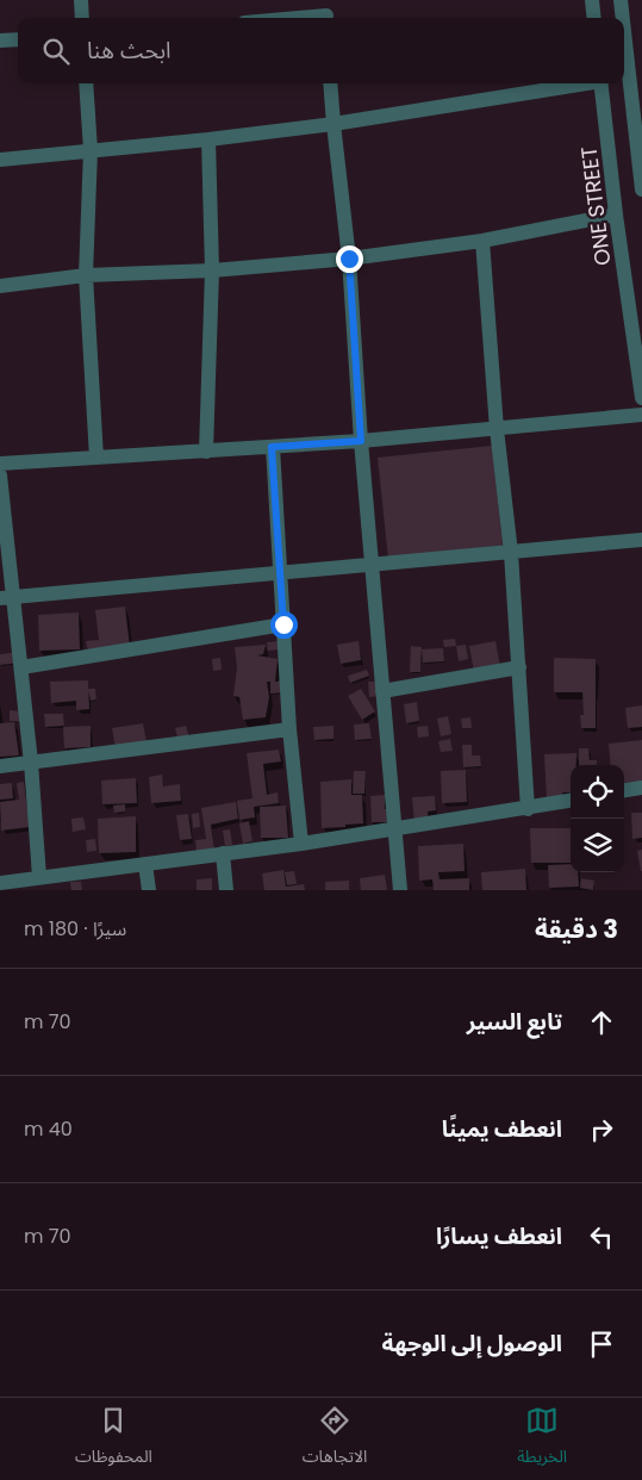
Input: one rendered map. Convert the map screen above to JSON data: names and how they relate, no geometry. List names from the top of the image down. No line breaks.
{"streets":{"street":["ONE STREET"]},"page":{"search":"ابحث هنا","heading":["3 دقيقة","سيرًا · 180 m"],"list":[["تابع السير","70 m"],["انعطف يمينًا","40 m"],["انعطف يسارًا","70 m"],"الوصول إلى الوجهة"],"nav":["الخريطة","الاتجاهات","المحفوظات"]}}
